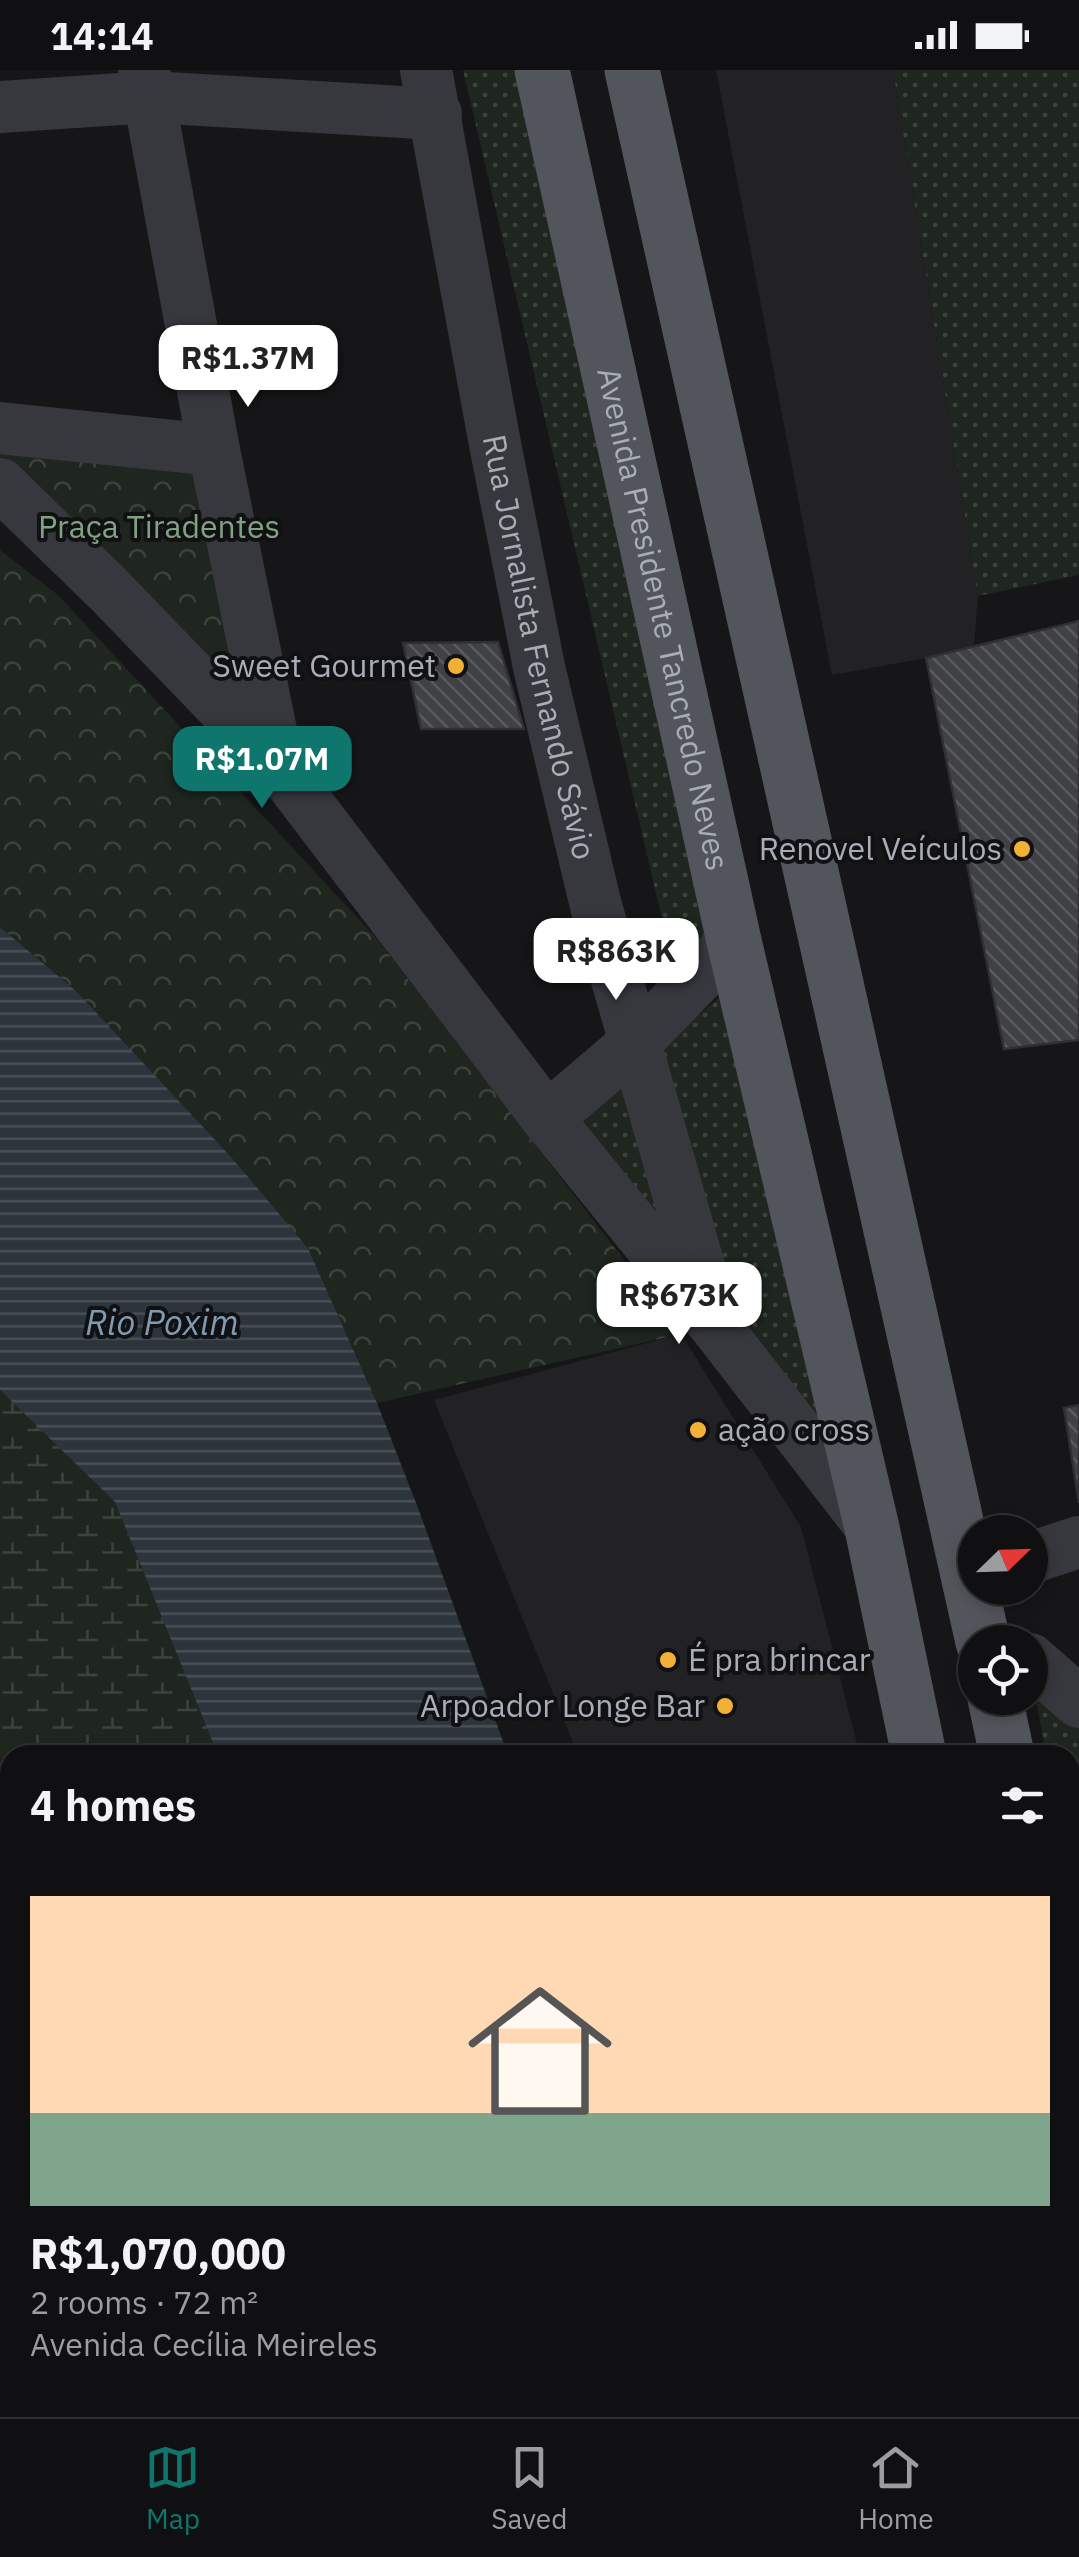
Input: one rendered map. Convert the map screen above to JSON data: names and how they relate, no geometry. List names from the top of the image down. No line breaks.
{"streets":{"main road":["Avenida Presidente Tancredo Neves"],"street":["Rua Jornalista Fernando Sávio"]},"water":["Rio Poxim"],"parks":["Praça Tiradentes"],"places":["Sweet Gourmet","Renovel Veículos","ação cross","É pra brincar","Arpoador Longe Bar"],"north":"top right","page":{"status":"14:14","price":["R$1.37M","R$1.07M","R$863K","R$673K"],"heading":"4 homes","list":[{"name":"R$1,070,000","note":"2 rooms · 72 m² · Avenida Cecília Meireles"}],"tabs":["Map","Saved","Home"]}}
